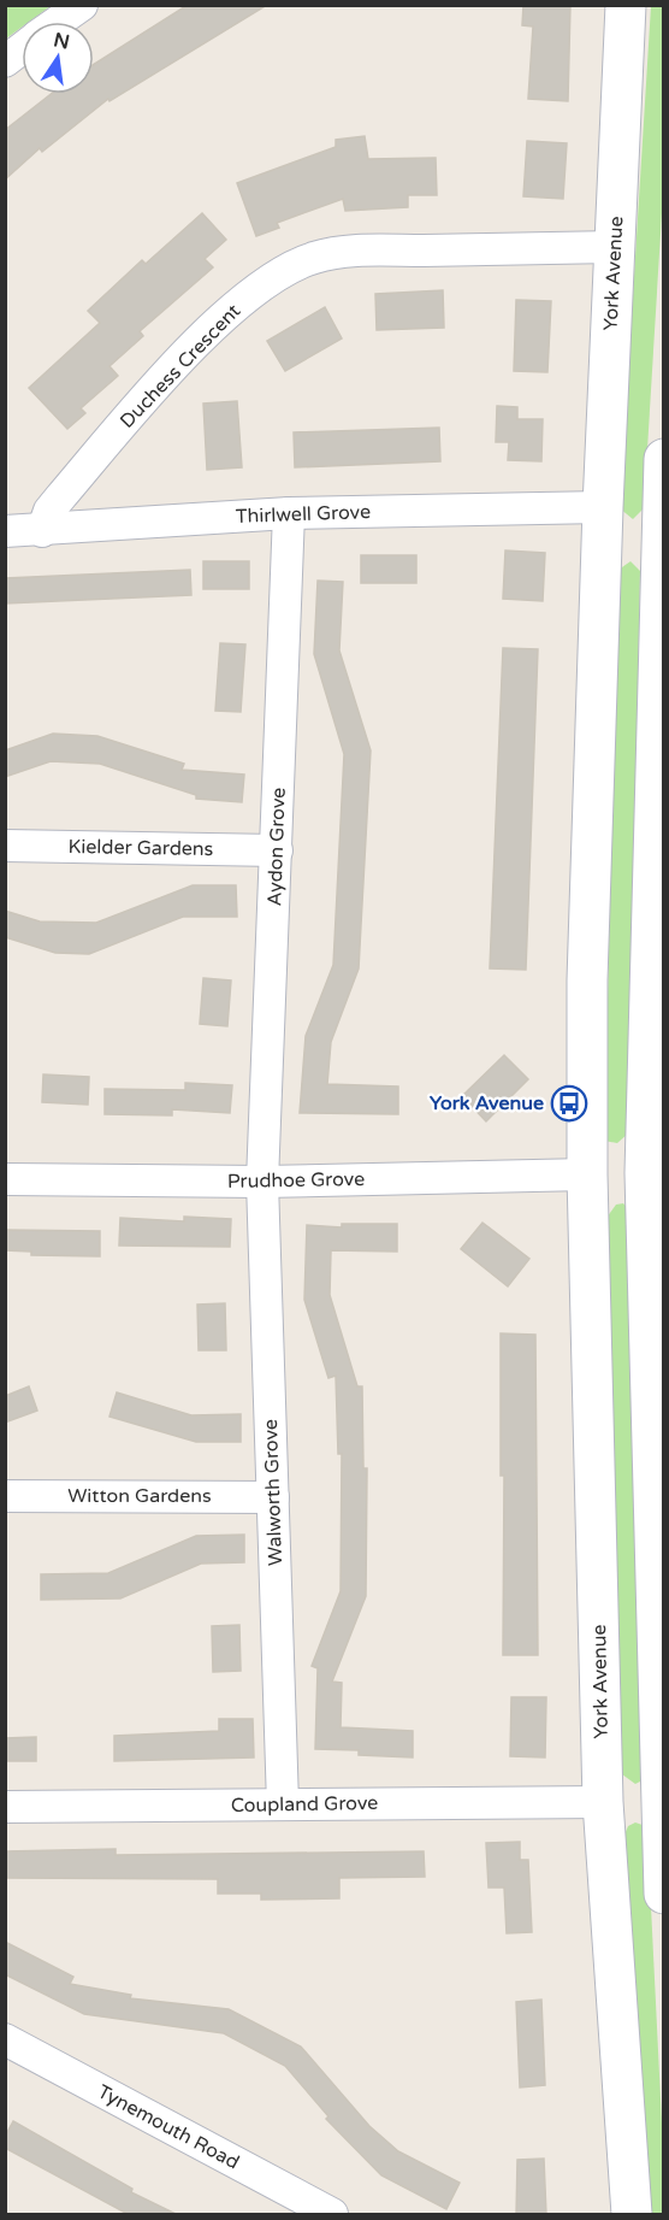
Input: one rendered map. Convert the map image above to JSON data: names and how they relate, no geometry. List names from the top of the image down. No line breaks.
{"streets":{"main road":["York Avenue"],"street":["Duchess Crescent","Thirlwell Grove","Aydon Grove","Kielder Gardens","Prudhoe Grove","Walworth Grove","Witton Gardens","Coupland Grove","Tynemouth Road"]},"crossings":[["York Avenue","Duchess Crescent"],["York Avenue","Thirlwell Grove"],["York Avenue","Prudhoe Grove"],["York Avenue","Coupland Grove"],["Duchess Crescent","Thirlwell Grove"],["Thirlwell Grove","Aydon Grove"],["Aydon Grove","Kielder Gardens"],["Aydon Grove","Prudhoe Grove"],["Aydon Grove","Walworth Grove"],["Prudhoe Grove","Walworth Grove"],["Walworth Grove","Witton Gardens"],["Walworth Grove","Coupland Grove"]],"places":{"bus stop":["York Avenue"]},"north":"top"}
